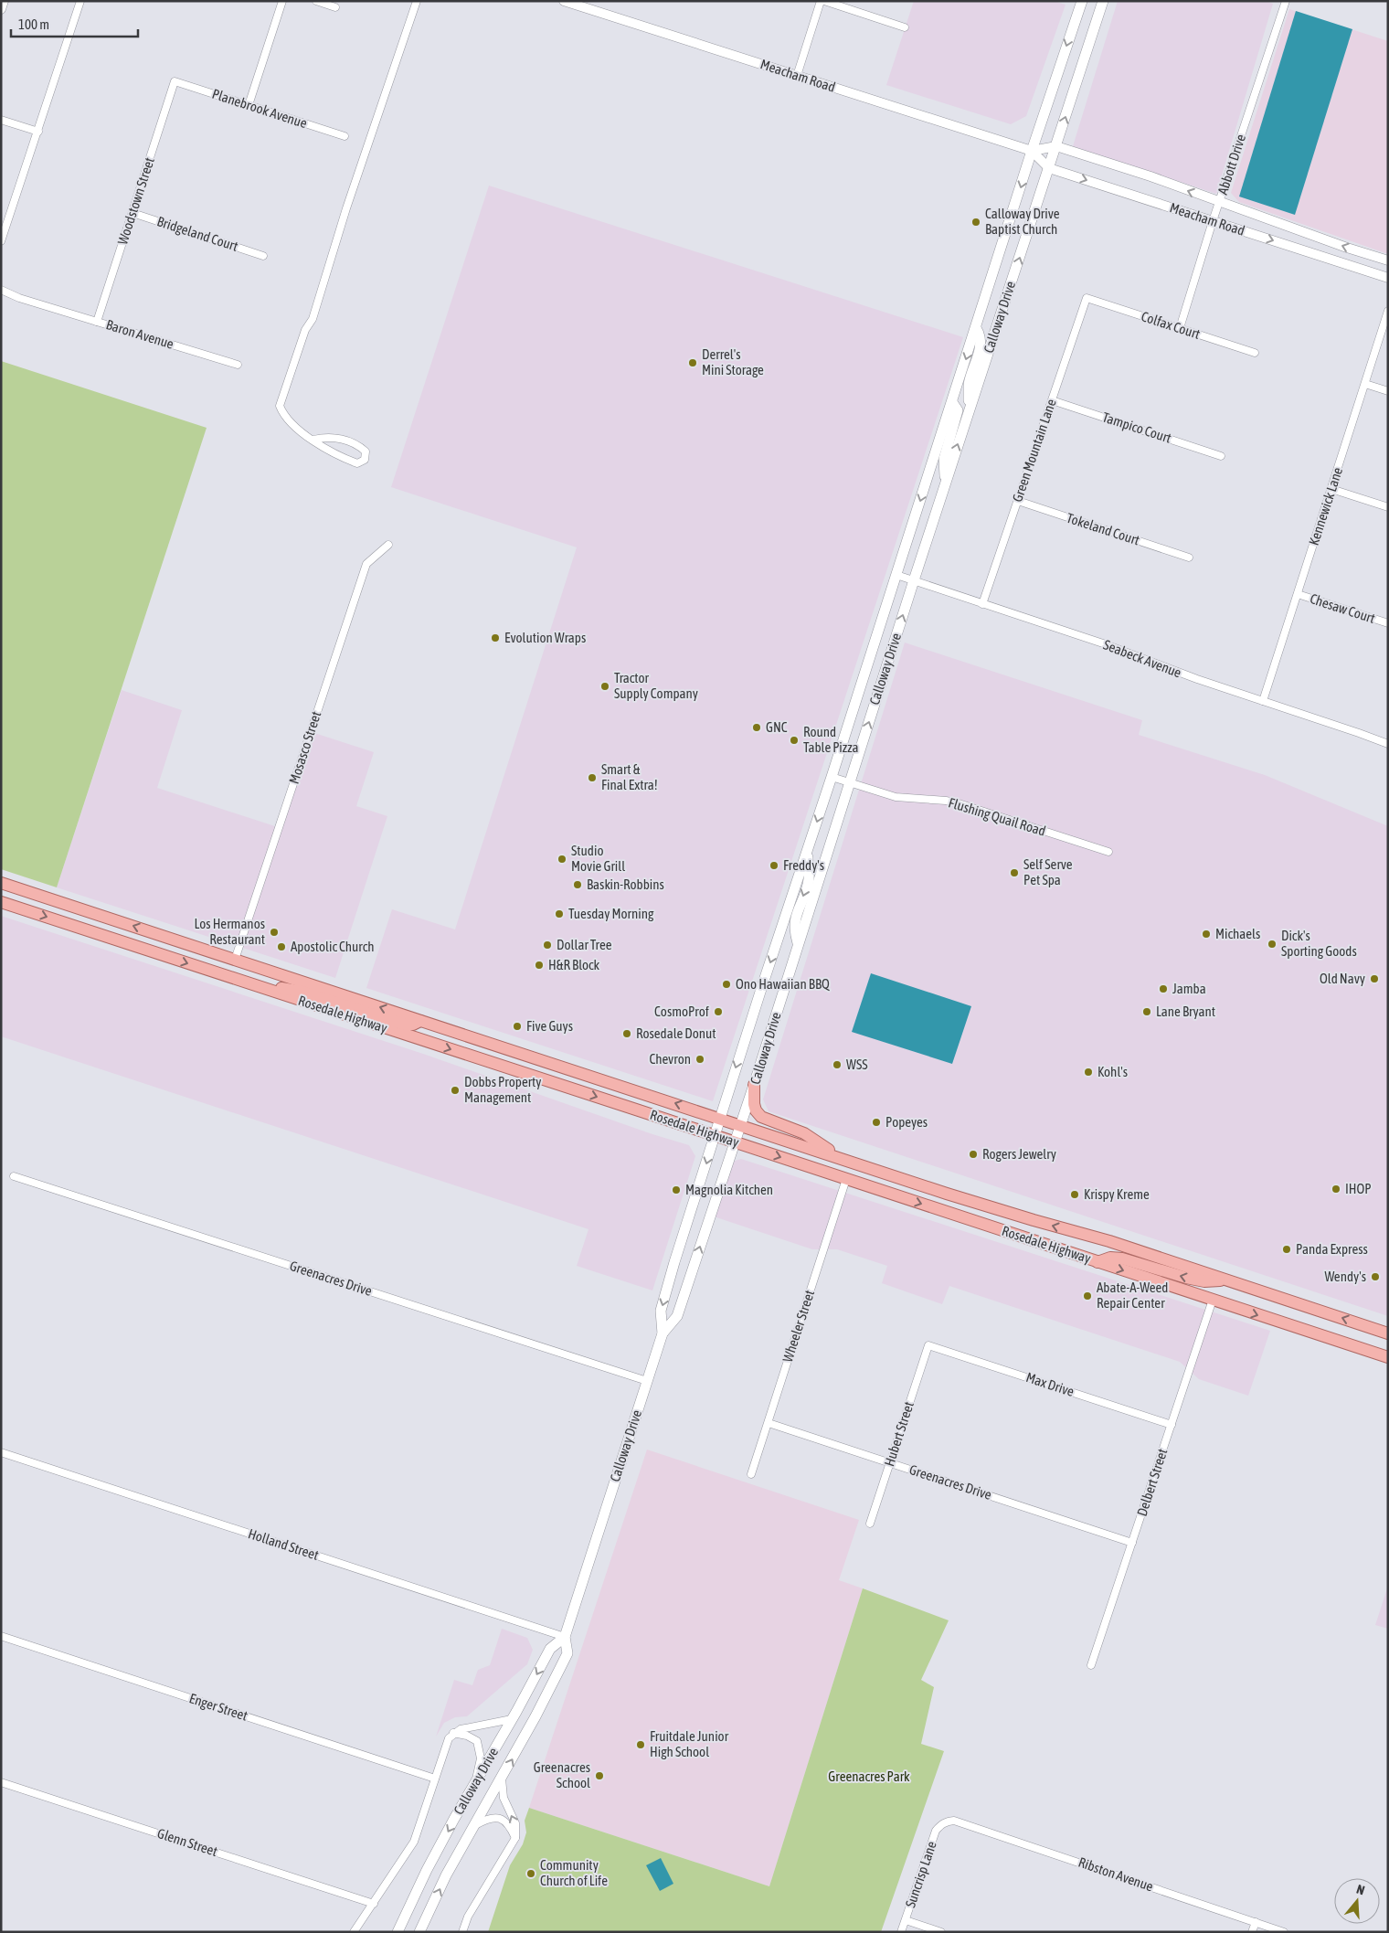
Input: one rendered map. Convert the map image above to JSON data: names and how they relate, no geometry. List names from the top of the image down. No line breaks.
{"streets":{"main road":["Calloway Drive","Rosedale Highway"],"street":["Meacham Road","Planebrook Avenue","Abbott Drive","Woodstown Street","Bridgeland Court","Colfax Court","Baron Avenue","Tampico Court","Green Mountain Lane","Kennewick Lane","Tokeland Court","Chesaw Court","Seabeck Avenue","Mosasco Street","Flushing Quail Road","Greenacres Drive","Wheeler Street","Max Drive","Hubert Street","Delbert Street","Holland Street","Enger Street","Glenn Street","Suncrisp Lane","Ribston Avenue"]},"crossings":[["Meacham Road","Abbott Drive"],["Meacham Road","Calloway Drive"],["Planebrook Avenue","Woodstown Street"],["Abbott Drive","Colfax Court"],["Woodstown Street","Bridgeland Court"],["Woodstown Street","Baron Avenue"],["Calloway Drive","Seabeck Avenue"],["Calloway Drive","Flushing Quail Road"],["Calloway Drive","Rosedale Highway"],["Calloway Drive","Greenacres Drive"],["Calloway Drive","Holland Street"],["Colfax Court","Green Mountain Lane"],["Tampico Court","Green Mountain Lane"],["Green Mountain Lane","Tokeland Court"],["Green Mountain Lane","Seabeck Avenue"],["Kennewick Lane","Chesaw Court"],["Kennewick Lane","Seabeck Avenue"],["Mosasco Street","Rosedale Highway"],["Rosedale Highway","Wheeler Street"],["Rosedale Highway","Delbert Street"],["Greenacres Drive","Wheeler Street"],["Greenacres Drive","Hubert Street"],["Greenacres Drive","Delbert Street"],["Max Drive","Hubert Street"],["Max Drive","Delbert Street"],["Suncrisp Lane","Ribston Avenue"]],"parks":["Greenacres Park"],"places":["Calloway Drive Baptist Church","Derrel's Mini Storage","Evolution Wraps","Tractor Supply Company","GNC","Round Table Pizza","Smart & Final Extra!","Studio Movie Grill","Freddy's","Self Serve Pet Spa","Baskin-Robbins","Tuesday Morning","Los Hermanos Restaurant","Michaels","Dick's Sporting Goods","Dollar Tree","Apostolic Church","H&R Block","Old Navy","Ono Hawaiian BBQ","Jamba","CosmoProf","Lane Bryant","Five Guys","Rosedale Donut","Chevron","WSS","Kohl's","Dobbs Property Management","Popeyes","Rogers Jewelry","IHOP","Magnolia Kitchen","Krispy Kreme","Panda Express","Wendy's","Abate-A-Weed Repair Center","Fruitdale Junior High School","Greenacres School","Community Church of Life"],"scale_bar":"100 m","north":"top"}
